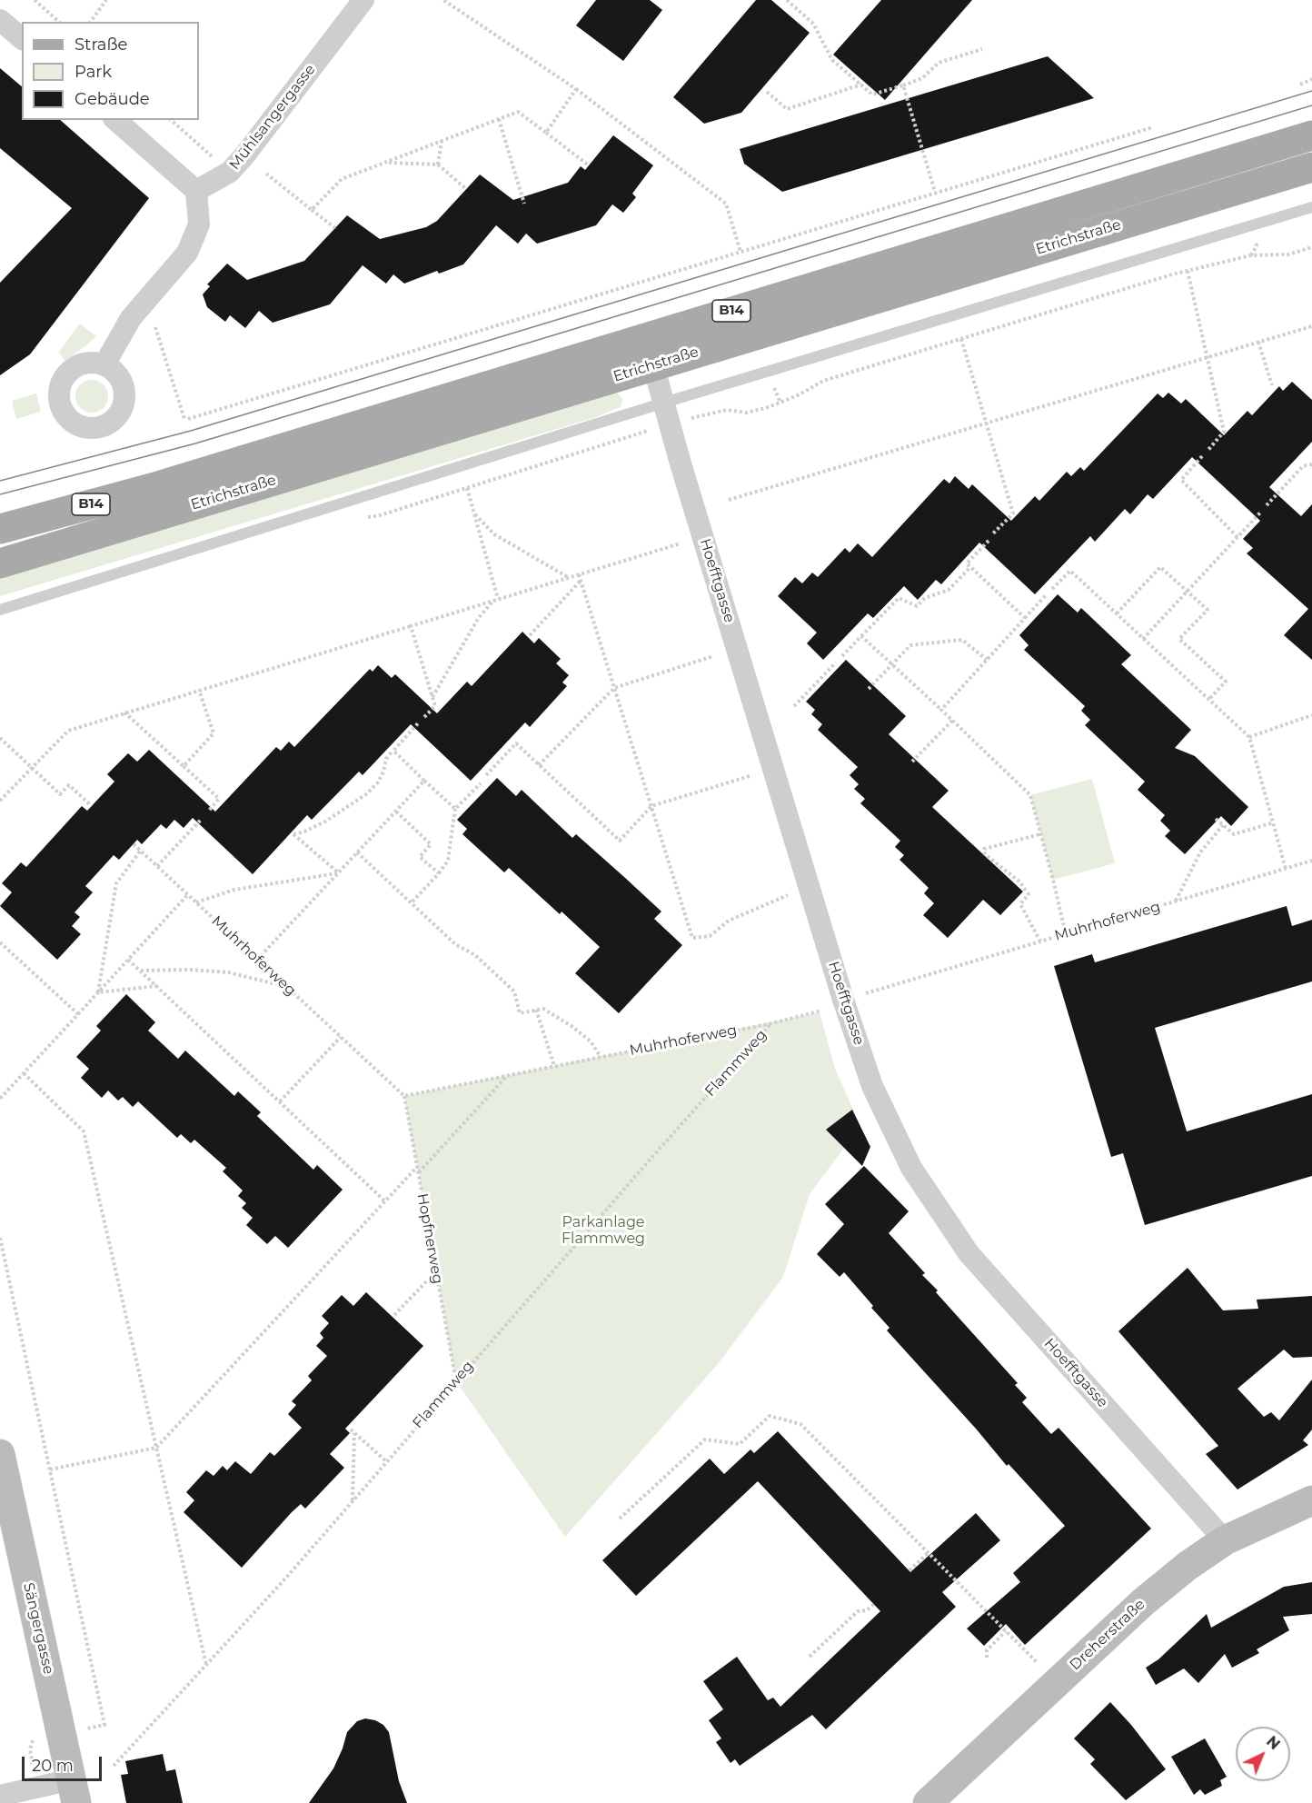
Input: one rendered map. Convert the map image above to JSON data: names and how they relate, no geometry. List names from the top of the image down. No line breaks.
{"streets":{"main road":["Etrichstraße","B14"],"street":["Mühlsangergasse","Hoefftgasse","Sängergasse","Dreherstraße"],"path":["Muhrhoferweg","Flammweg","Hopfnerweg"]},"crossings":[["Etrichstraße","Hoefftgasse"],["Hoefftgasse","Muhrhoferweg"],["Hoefftgasse","Dreherstraße"],["Muhrhoferweg","Flammweg"],["Muhrhoferweg","Hopfnerweg"],["Flammweg","Hopfnerweg"]],"parks":["Parkanlage Flammweg"],"legend":["Straße","Park","Gebäude"],"scale_bar":"20 m","north":"top right"}
